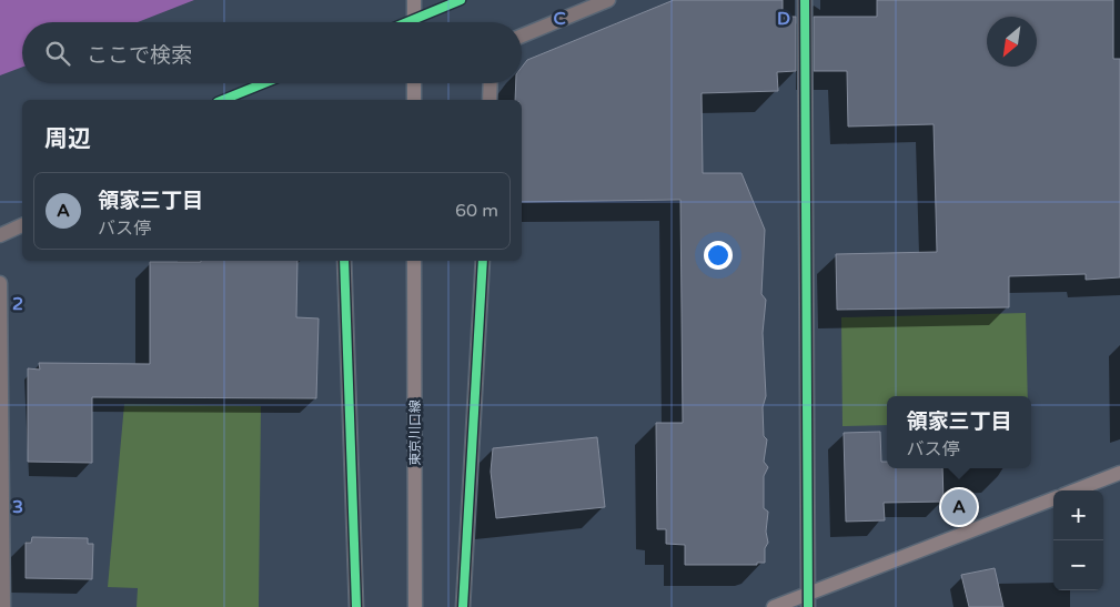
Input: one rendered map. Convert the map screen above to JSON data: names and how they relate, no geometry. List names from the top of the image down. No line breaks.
{"streets":{"main road":["東京川口線"]},"north":"bottom left","page":{"search":"ここで検索","heading":"周辺","list":[{"mark":"A","name":"領家三丁目","note":"バス停","value":"60 m"}],"popup":["領家三丁目","バス停"],"pins":"A","map_buttons":["+","−"]},"grid":{"columns":["C","D"],"rows":["2","3"]}}
